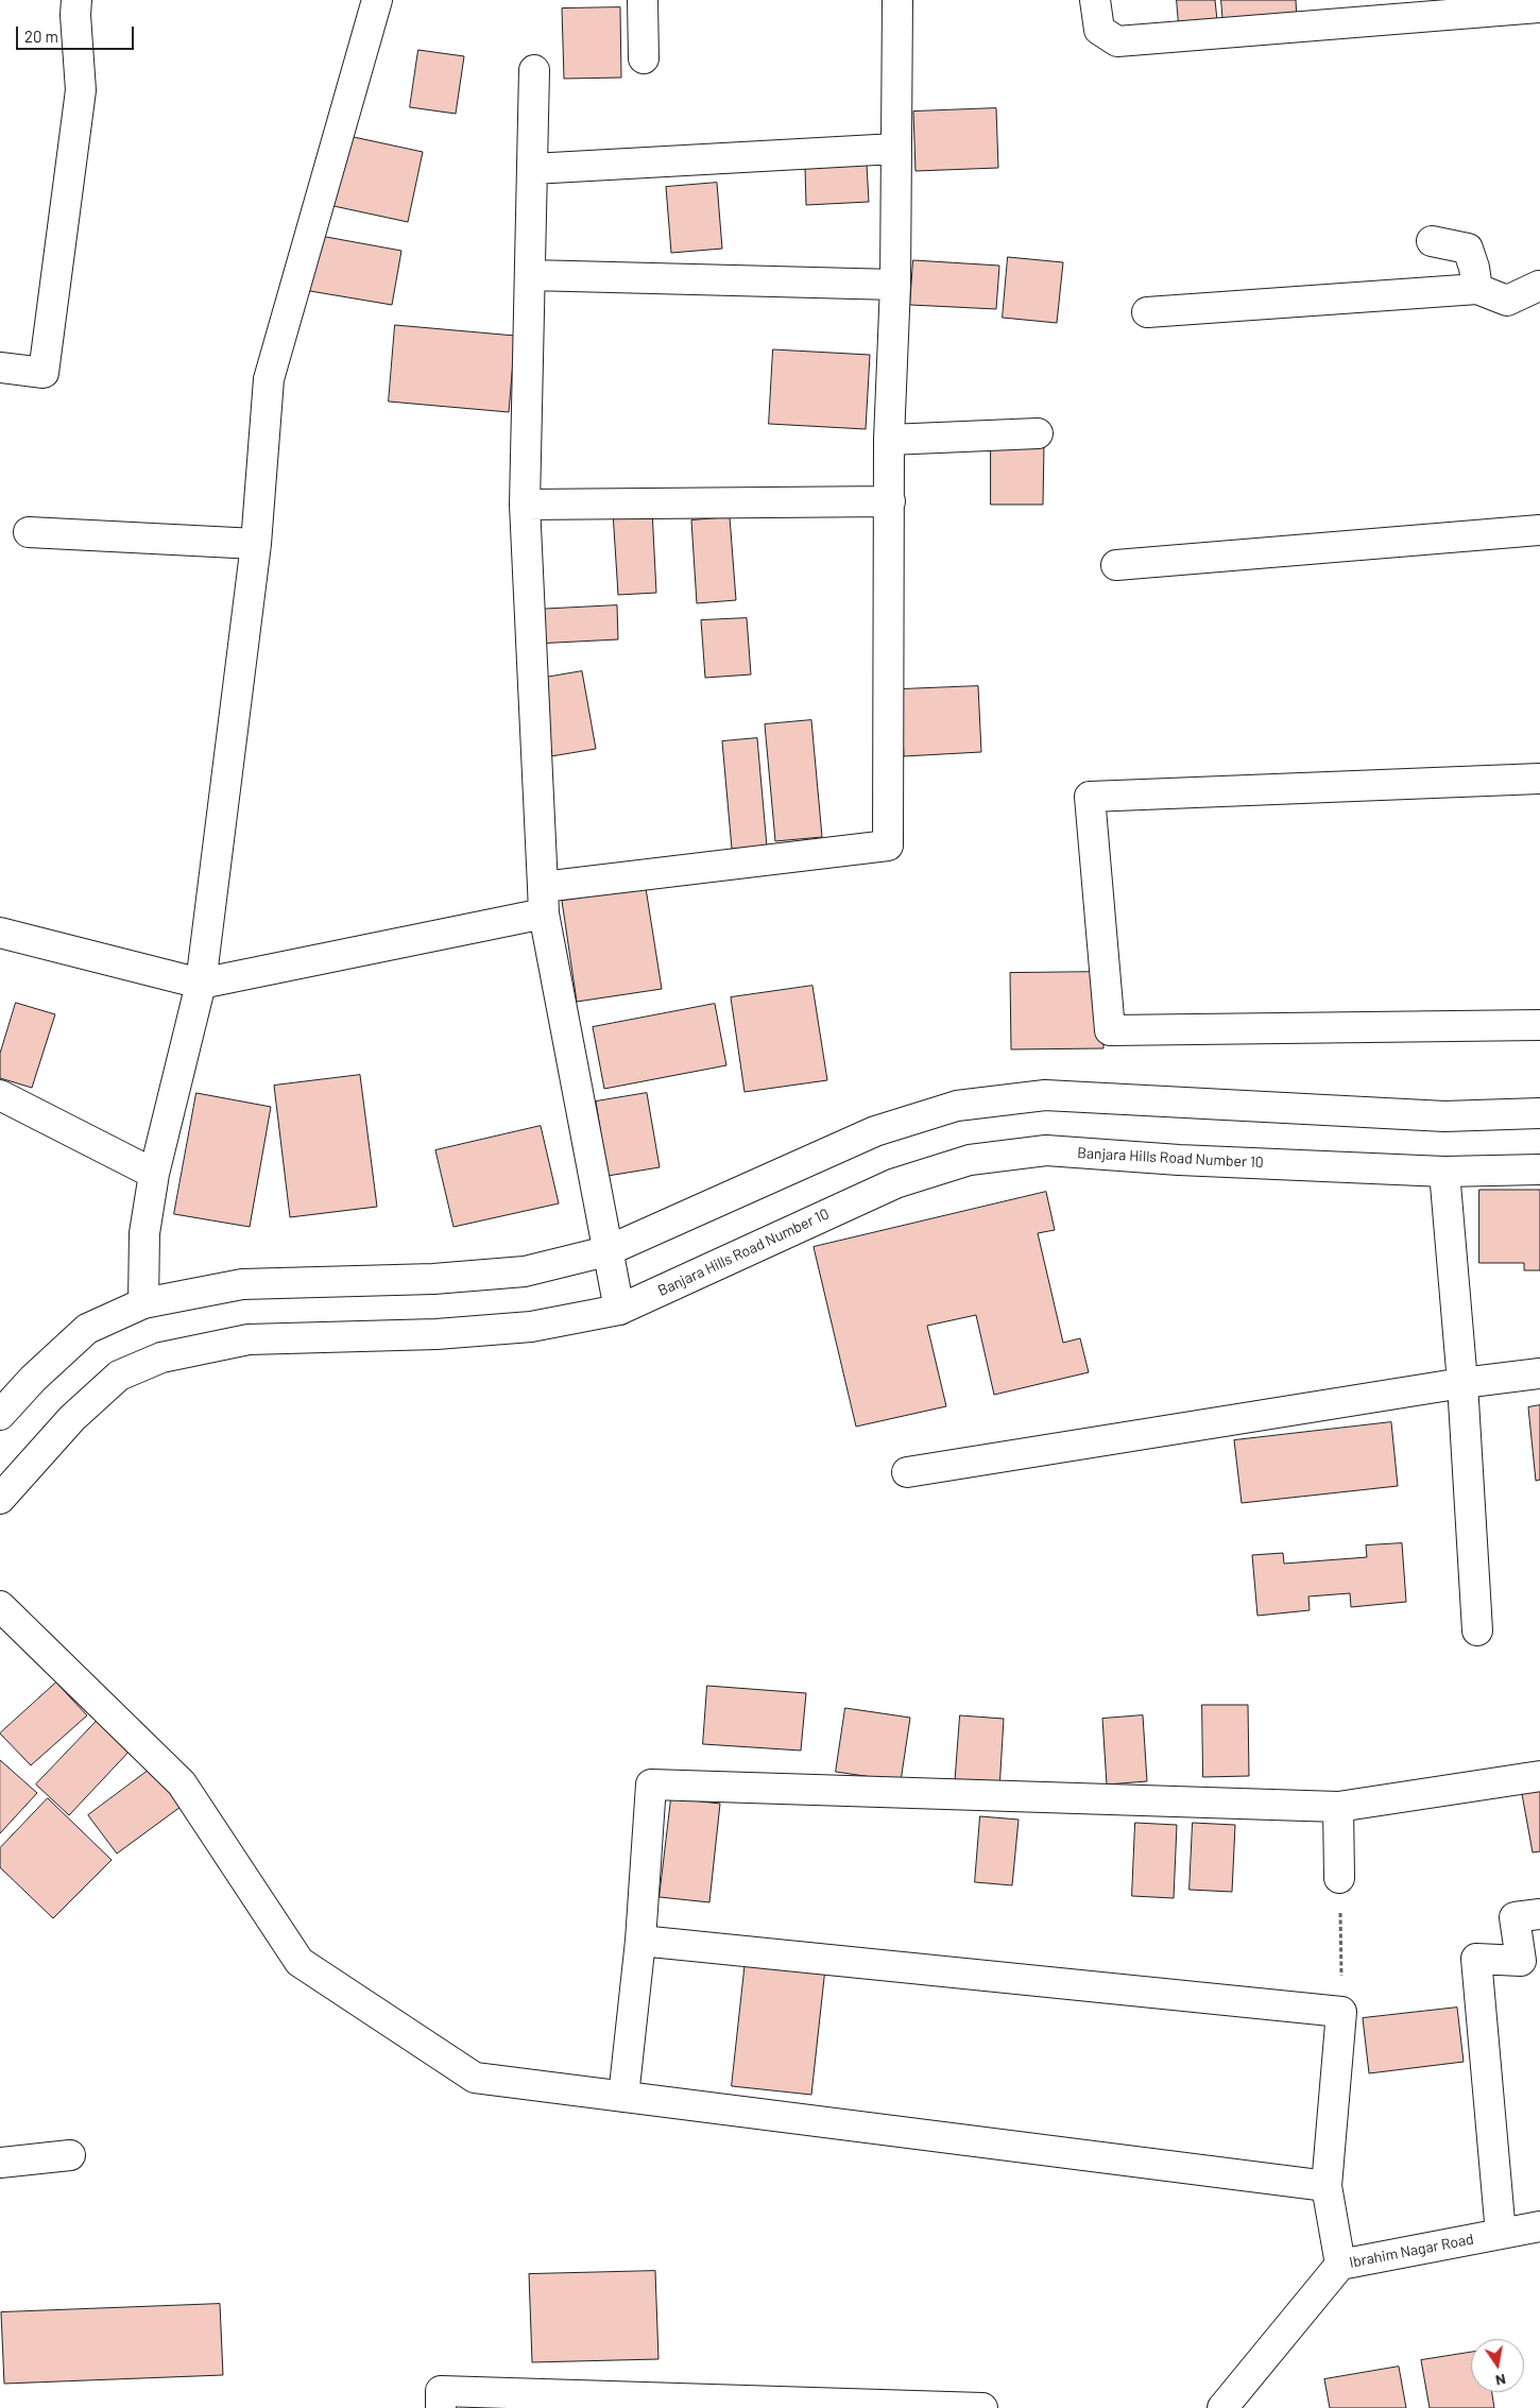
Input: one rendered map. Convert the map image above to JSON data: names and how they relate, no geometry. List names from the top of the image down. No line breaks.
{"streets":{"street":["Banjara Hills Road Number 10","Ibrahim Nagar Road"]},"scale_bar":"20 m","north":"bottom"}
